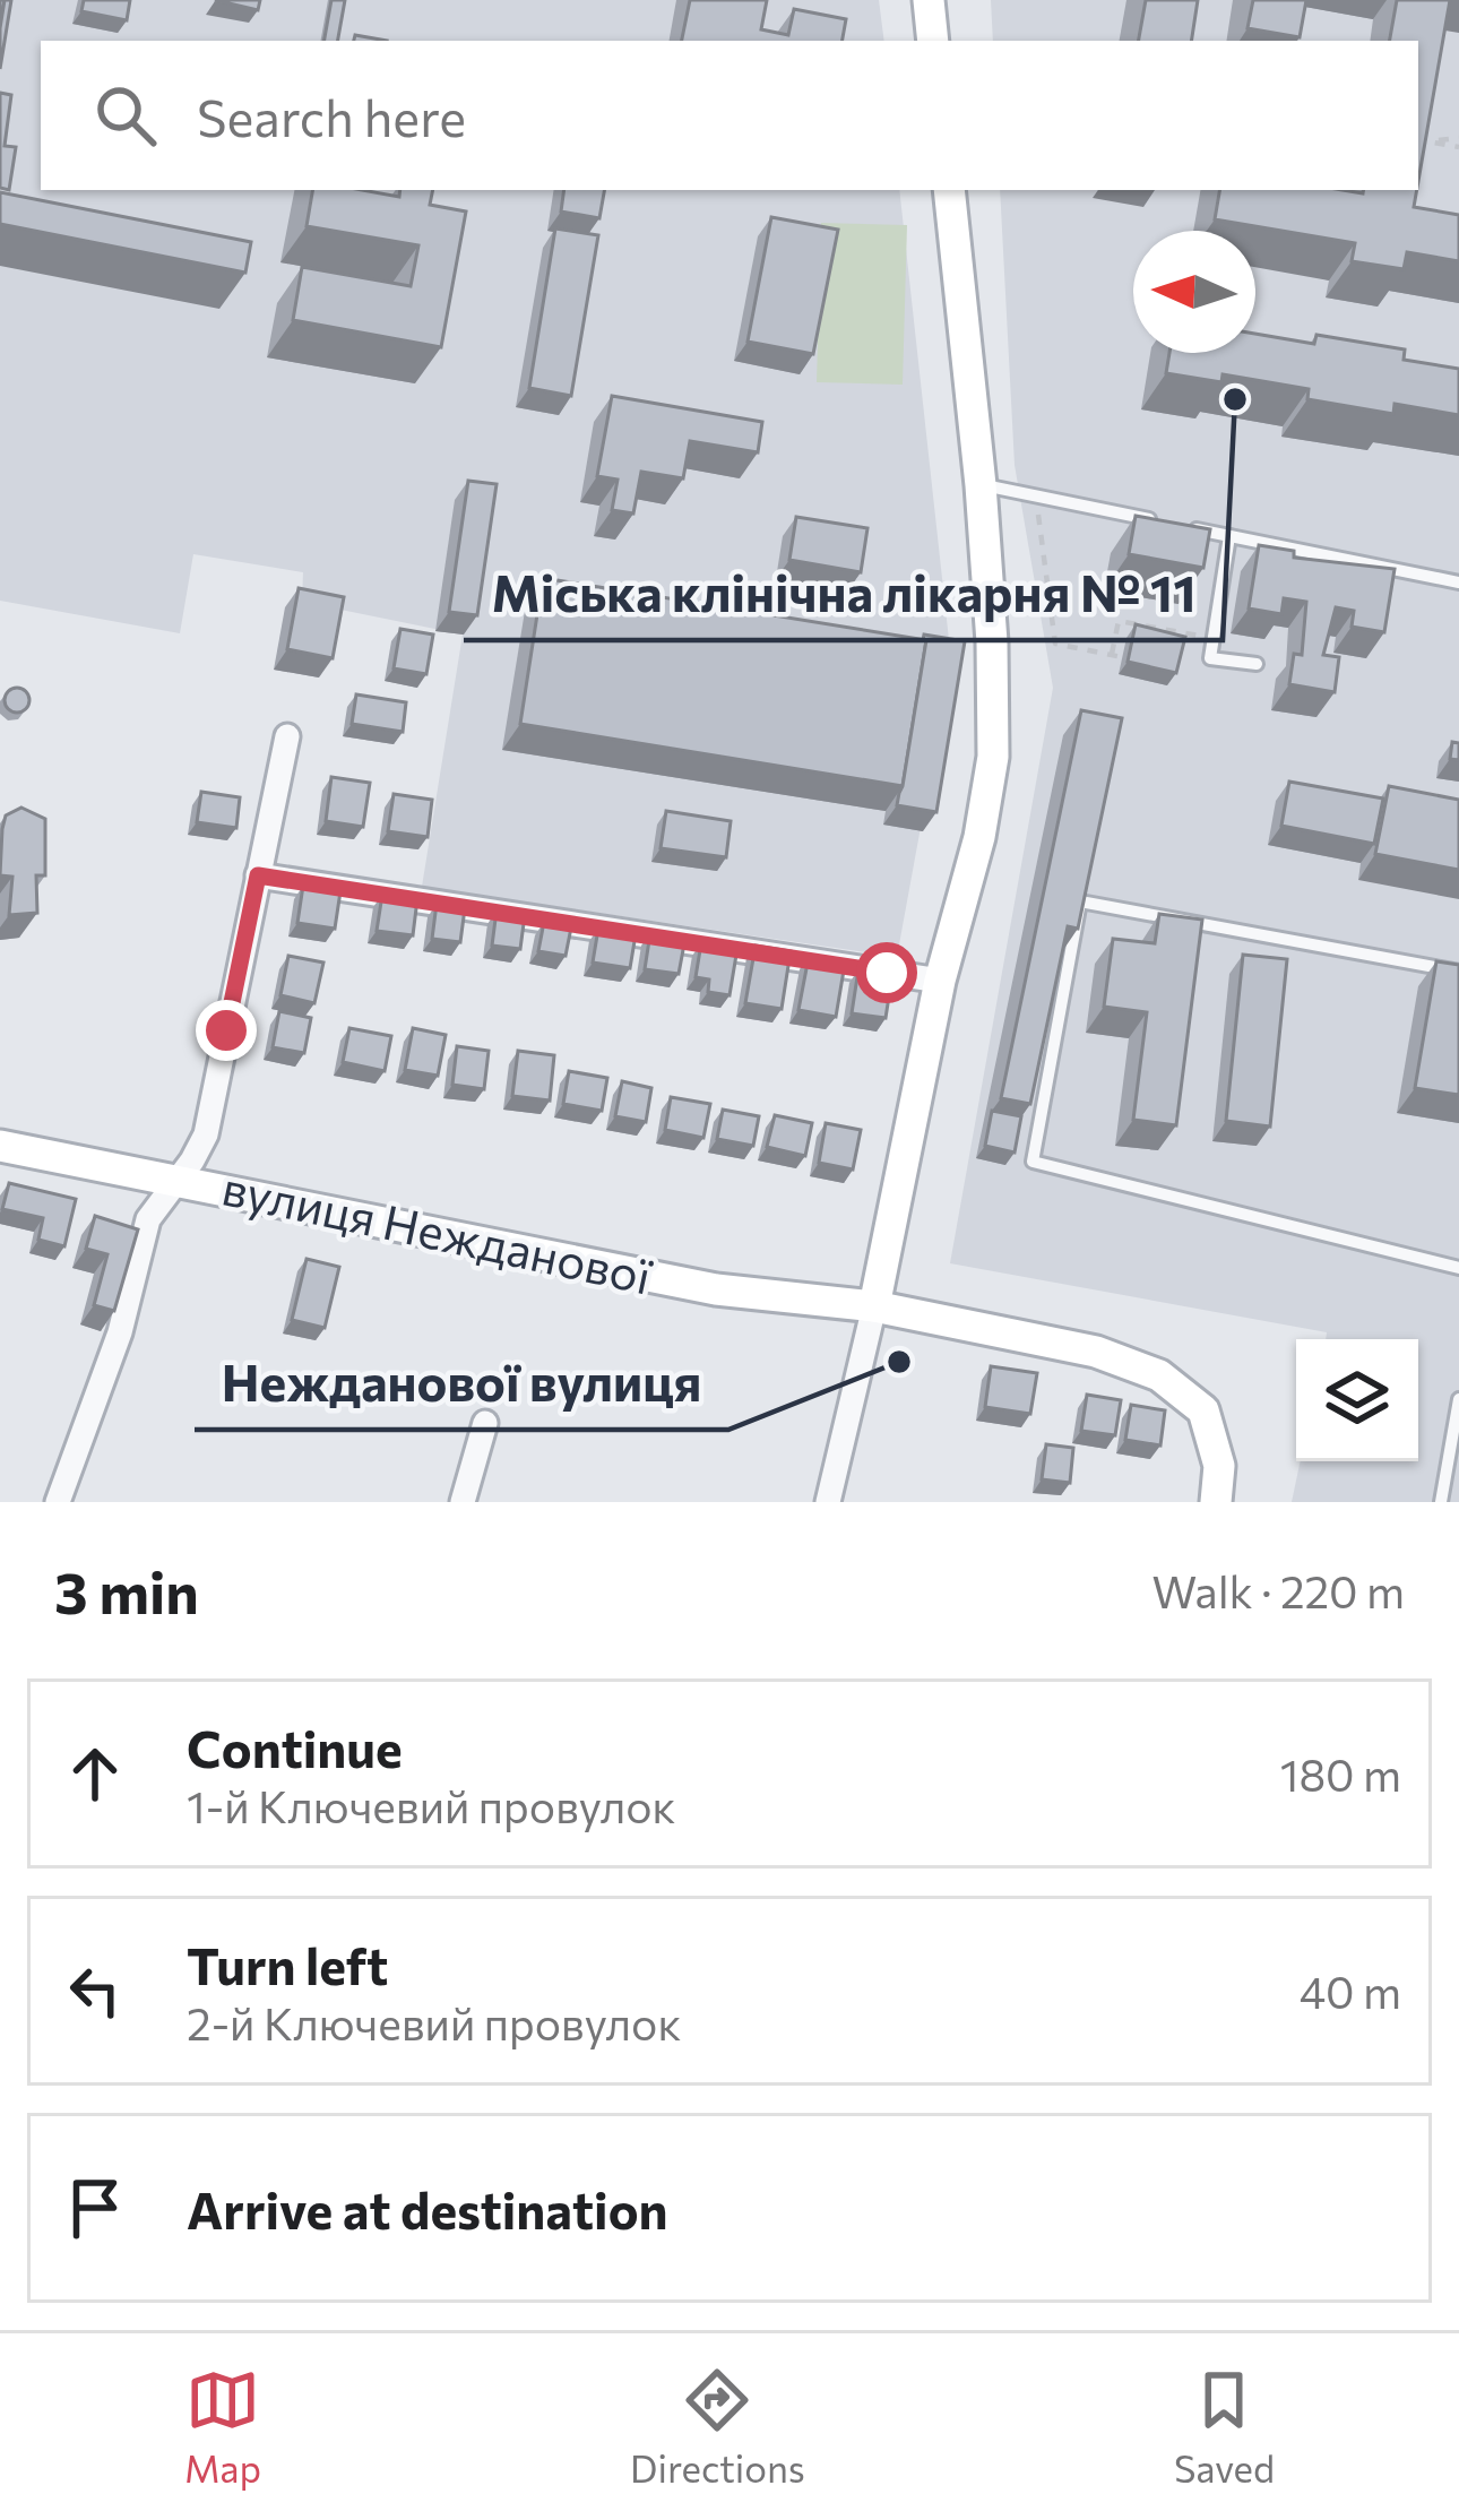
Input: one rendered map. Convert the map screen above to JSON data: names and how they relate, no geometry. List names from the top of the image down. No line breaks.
{"streets":{"street":["вулиця Нежданової"]},"places":["Міська клінічна лікарня № 11","Нежданової вулиця"],"north":"left","page":{"search":"Search here","heading":["3 min","Walk · 220 m"],"list":[["Continue","1-й Ключевий провулок","180 m"],["Turn left","2-й Ключевий провулок","40 m"],"Arrive at destination"],"nav":["Map","Directions","Saved"]}}
